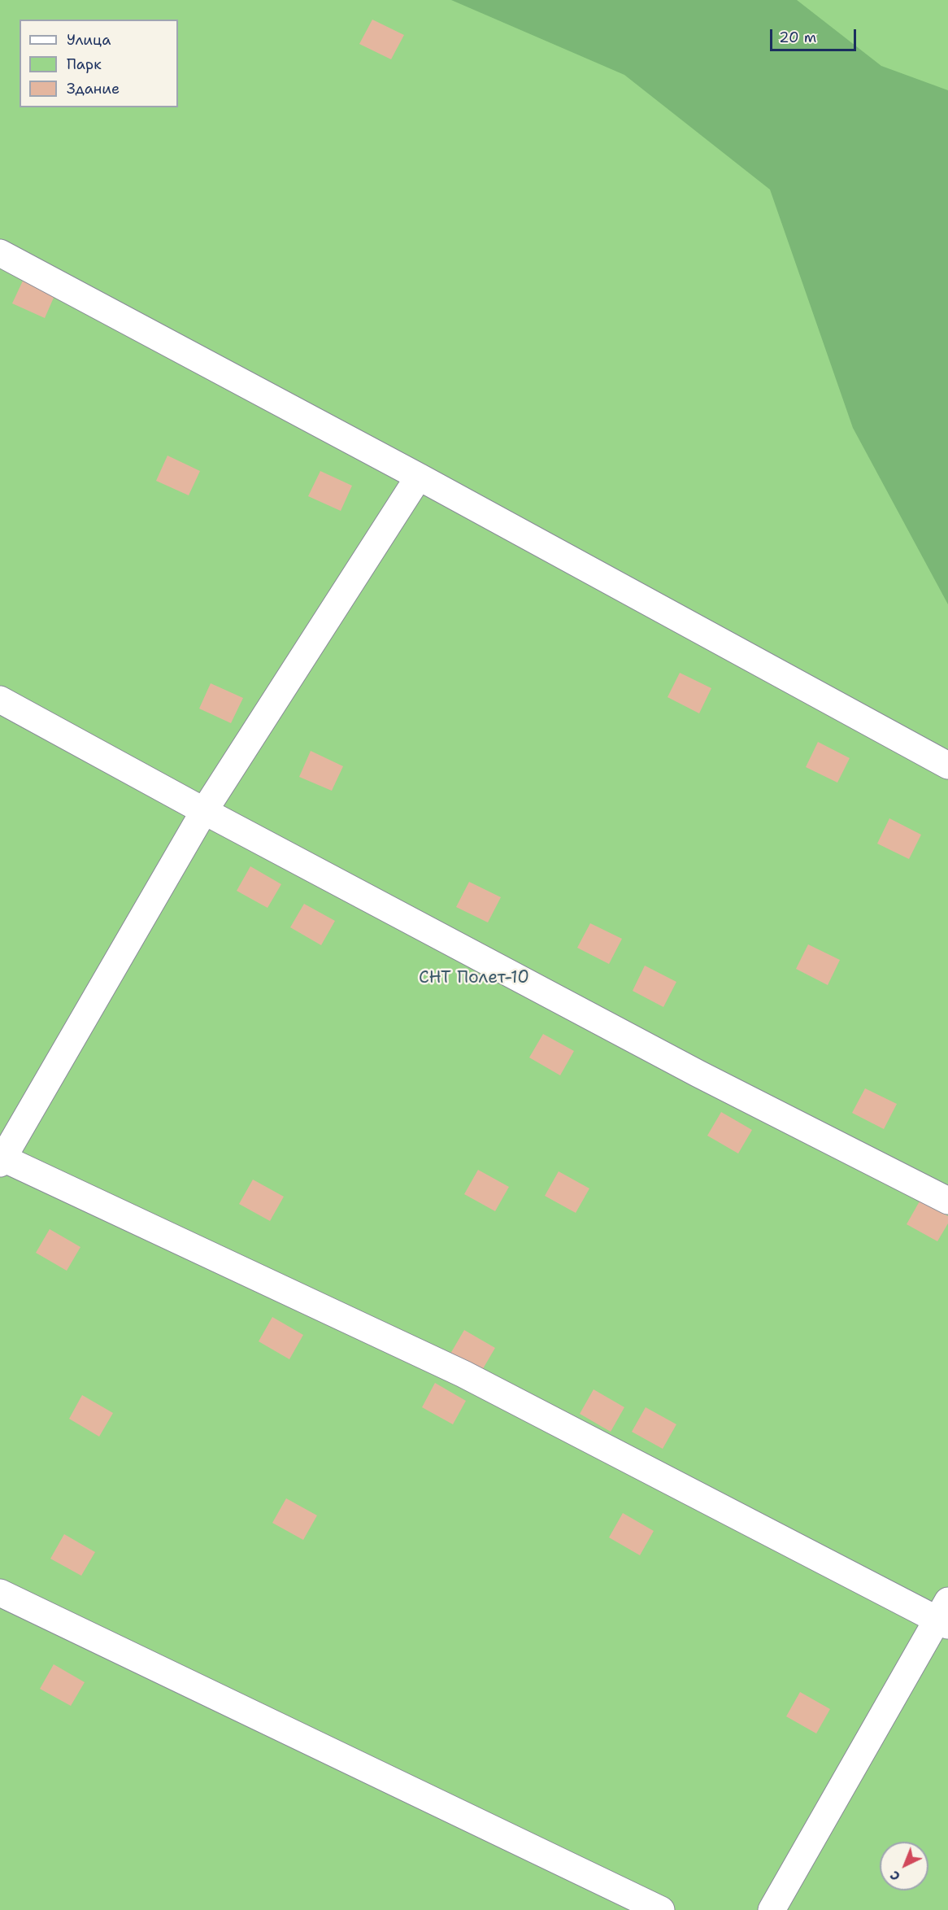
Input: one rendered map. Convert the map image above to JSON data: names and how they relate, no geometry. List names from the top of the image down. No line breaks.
{"parks":["СНТ Полет-10"],"legend":["Улица","Парк","Здание"],"scale_bar":"20 m","north":"bottom left"}
